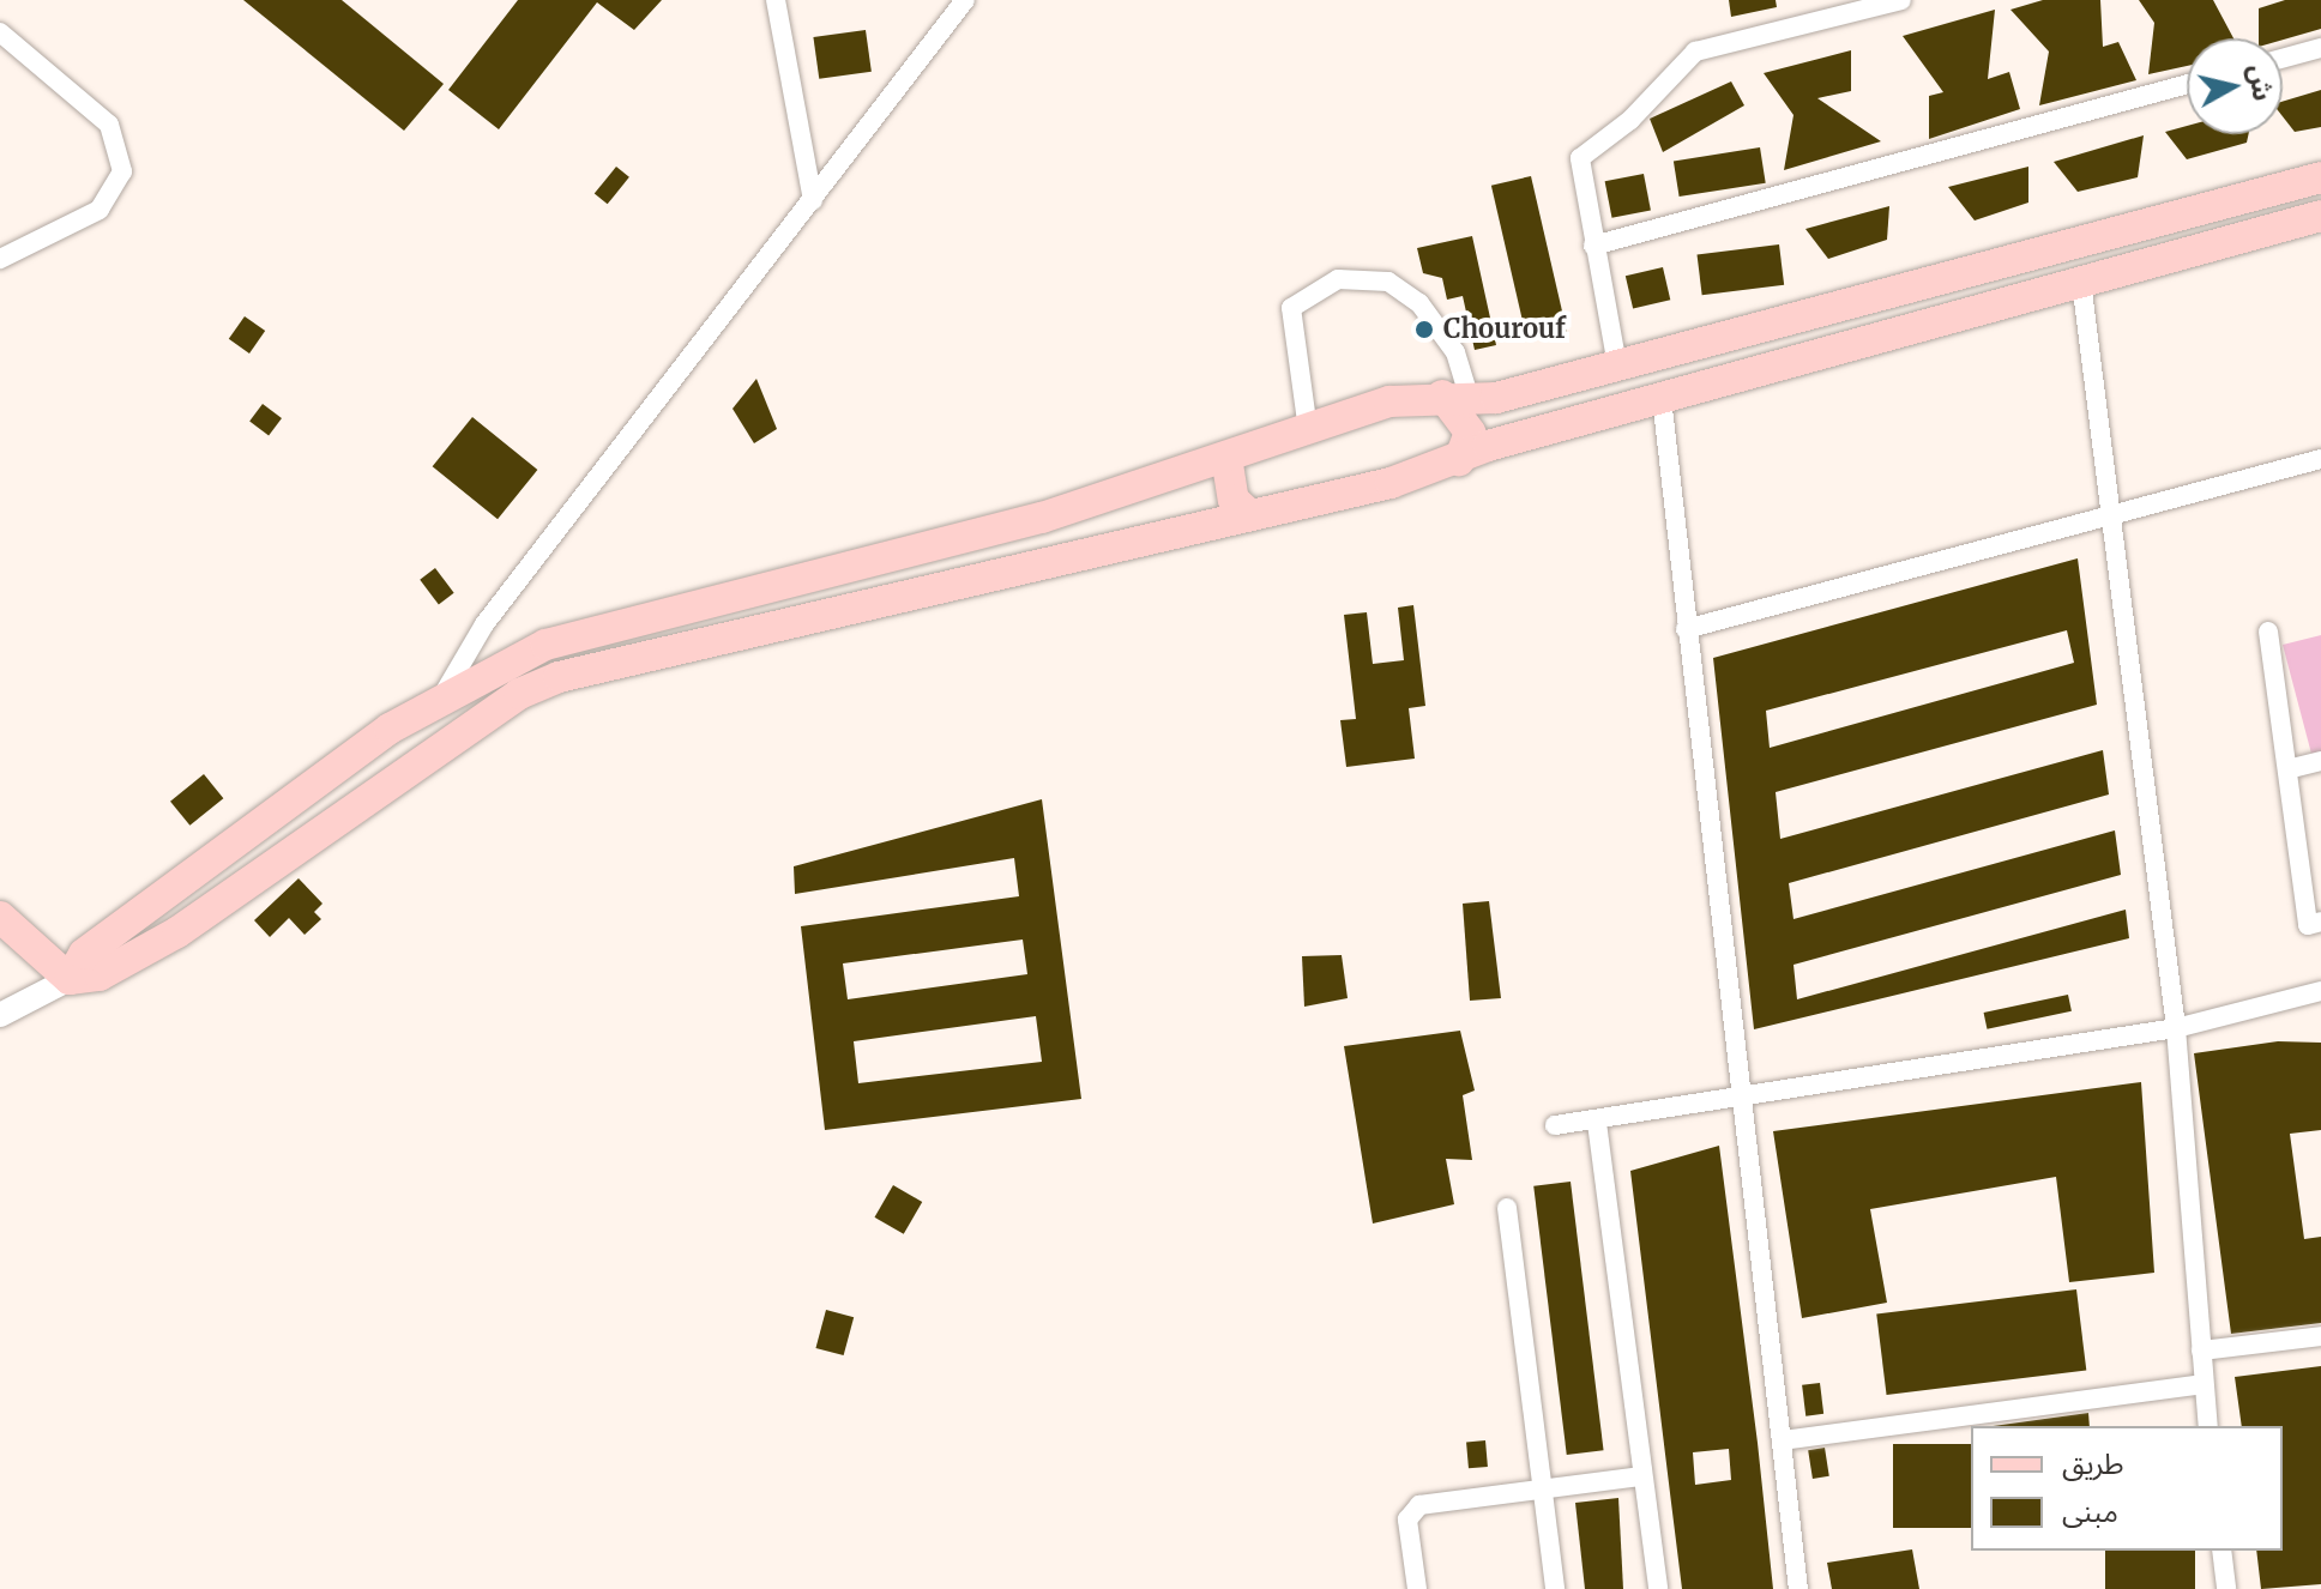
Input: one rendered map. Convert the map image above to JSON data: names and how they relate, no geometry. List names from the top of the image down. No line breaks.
{"places":["Chourouf"],"legend":["طريق","مبنى"],"north":"right"}
